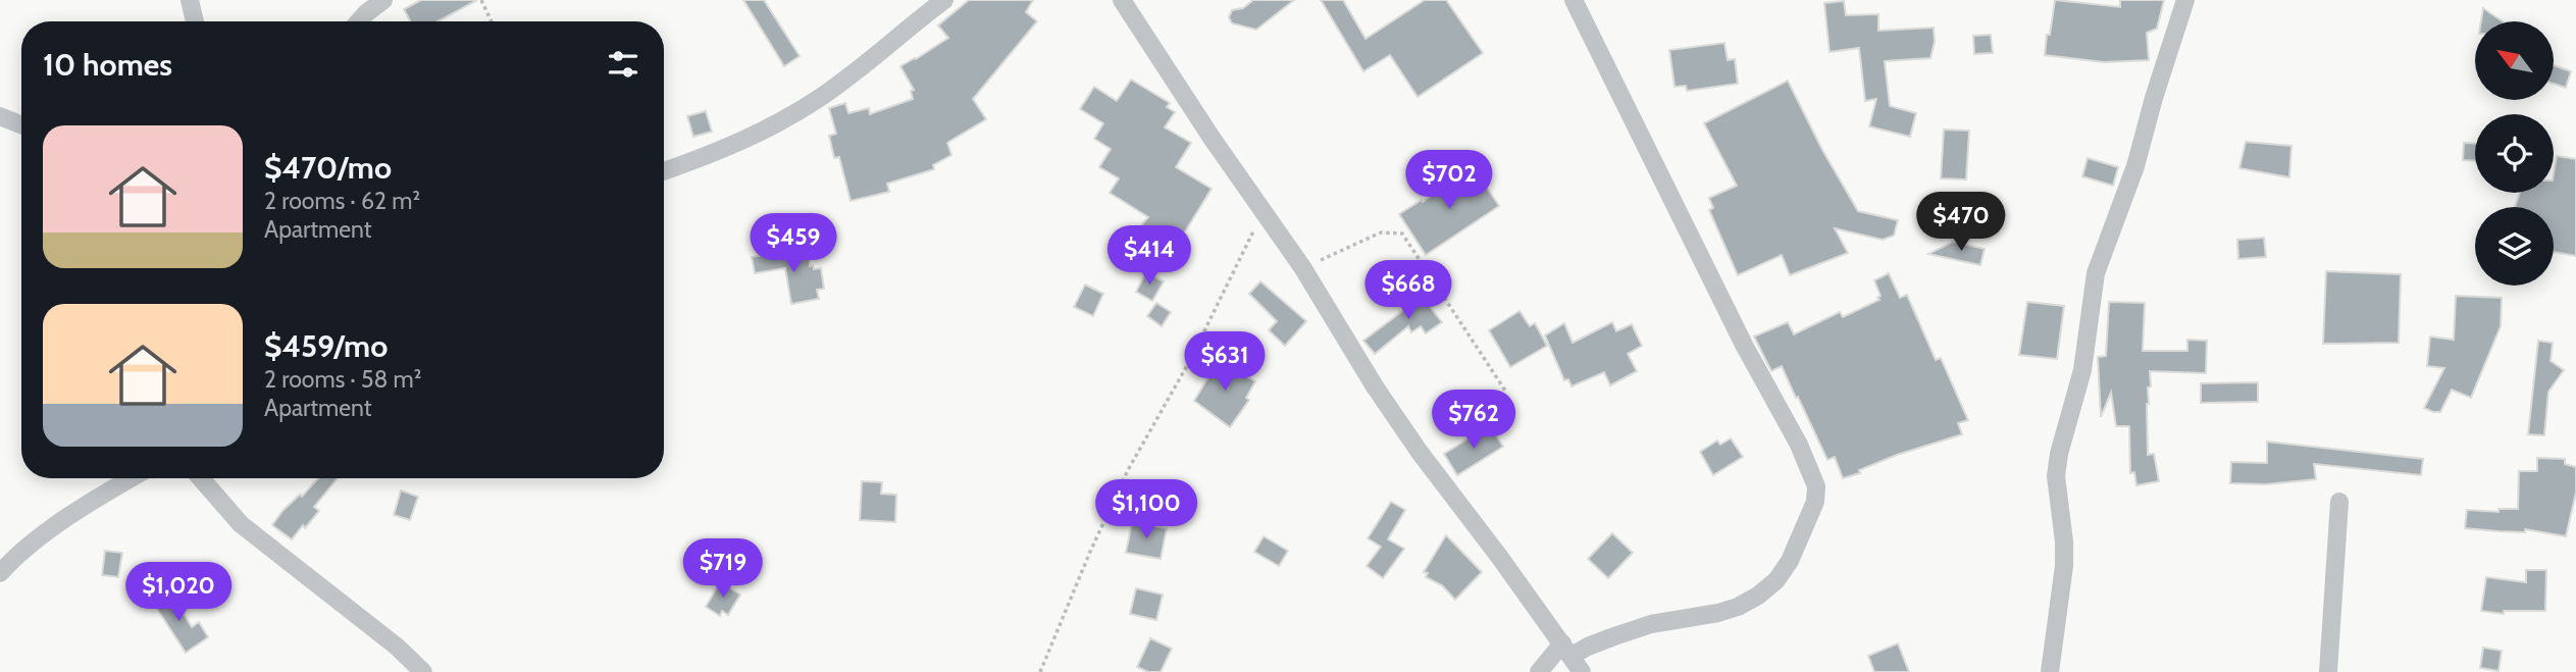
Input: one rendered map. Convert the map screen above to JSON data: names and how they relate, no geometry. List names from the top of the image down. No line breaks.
{"north":"top left","page":{"heading":"10 homes","list":[{"name":"$470/mo","note":"2 rooms · 62 m² · Apartment"},{"name":"$459/mo","note":"2 rooms · 58 m² · Apartment"}],"price":["$702","$470","$459","$414","$668","$631","$762","$1,100","$719","$1,020"]}}
